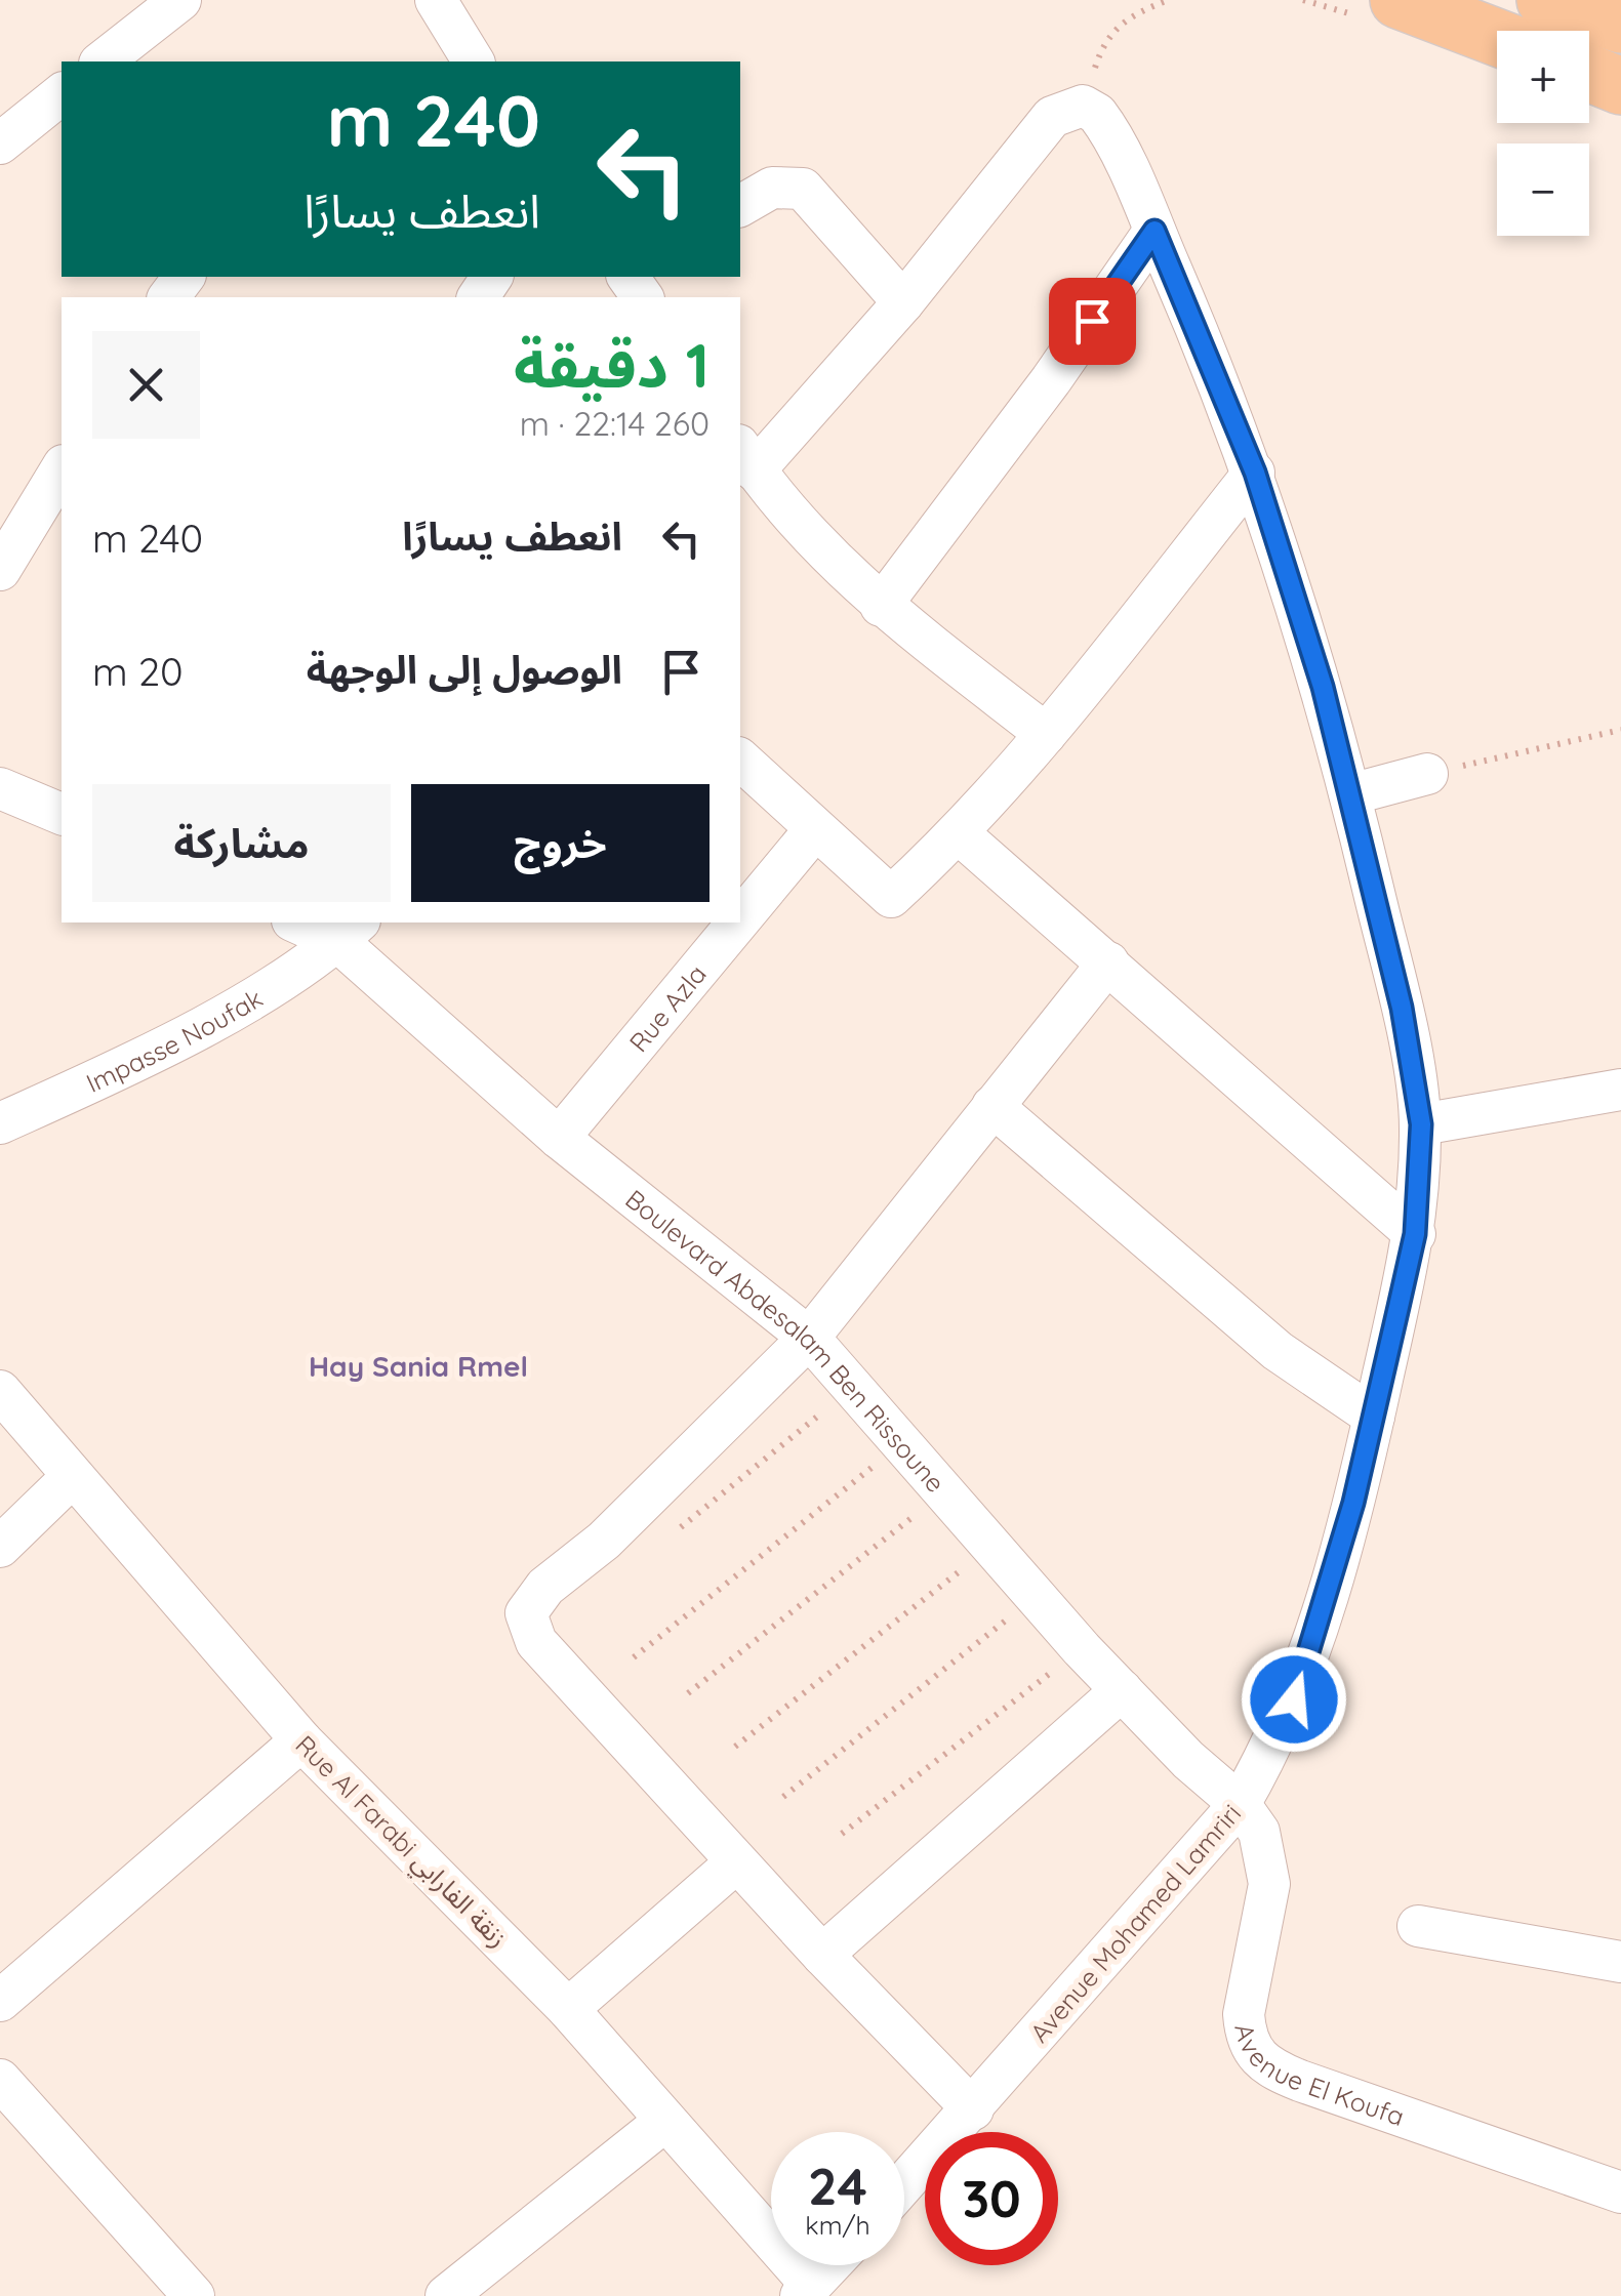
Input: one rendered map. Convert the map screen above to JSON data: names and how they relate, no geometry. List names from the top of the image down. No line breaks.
{"streets":{"street":["Rue Azla","Impasse Noufak","Boulevard Abdesalam Ben Rissoune","Rue Al Farabi زنقة الفارابي","Avenue Mohamed Lamriri","Avenue El Koufa"]},"crossings":[["Rue Azla","Boulevard Abdesalam Ben Rissoune"],["Impasse Noufak","Boulevard Abdesalam Ben Rissoune"],["Boulevard Abdesalam Ben Rissoune","Avenue Mohamed Lamriri"],["Boulevard Abdesalam Ben Rissoune","Avenue El Koufa"],["Avenue Mohamed Lamriri","Avenue El Koufa"]],"districts":["Hay Sania Rmel"],"page":{"map_buttons":["+","−"],"turn":["240 m","انعطف يسارًا"],"heading":["1 دقيقة","260 m · 22:14"],"list":[{"name":"انعطف يسارًا","value":"240 m"},{"name":"الوصول إلى الوجهة","value":"20 m"}],"buttons":["خروج","مشاركة"],"speed":"24 km/h","limit":"30"}}
